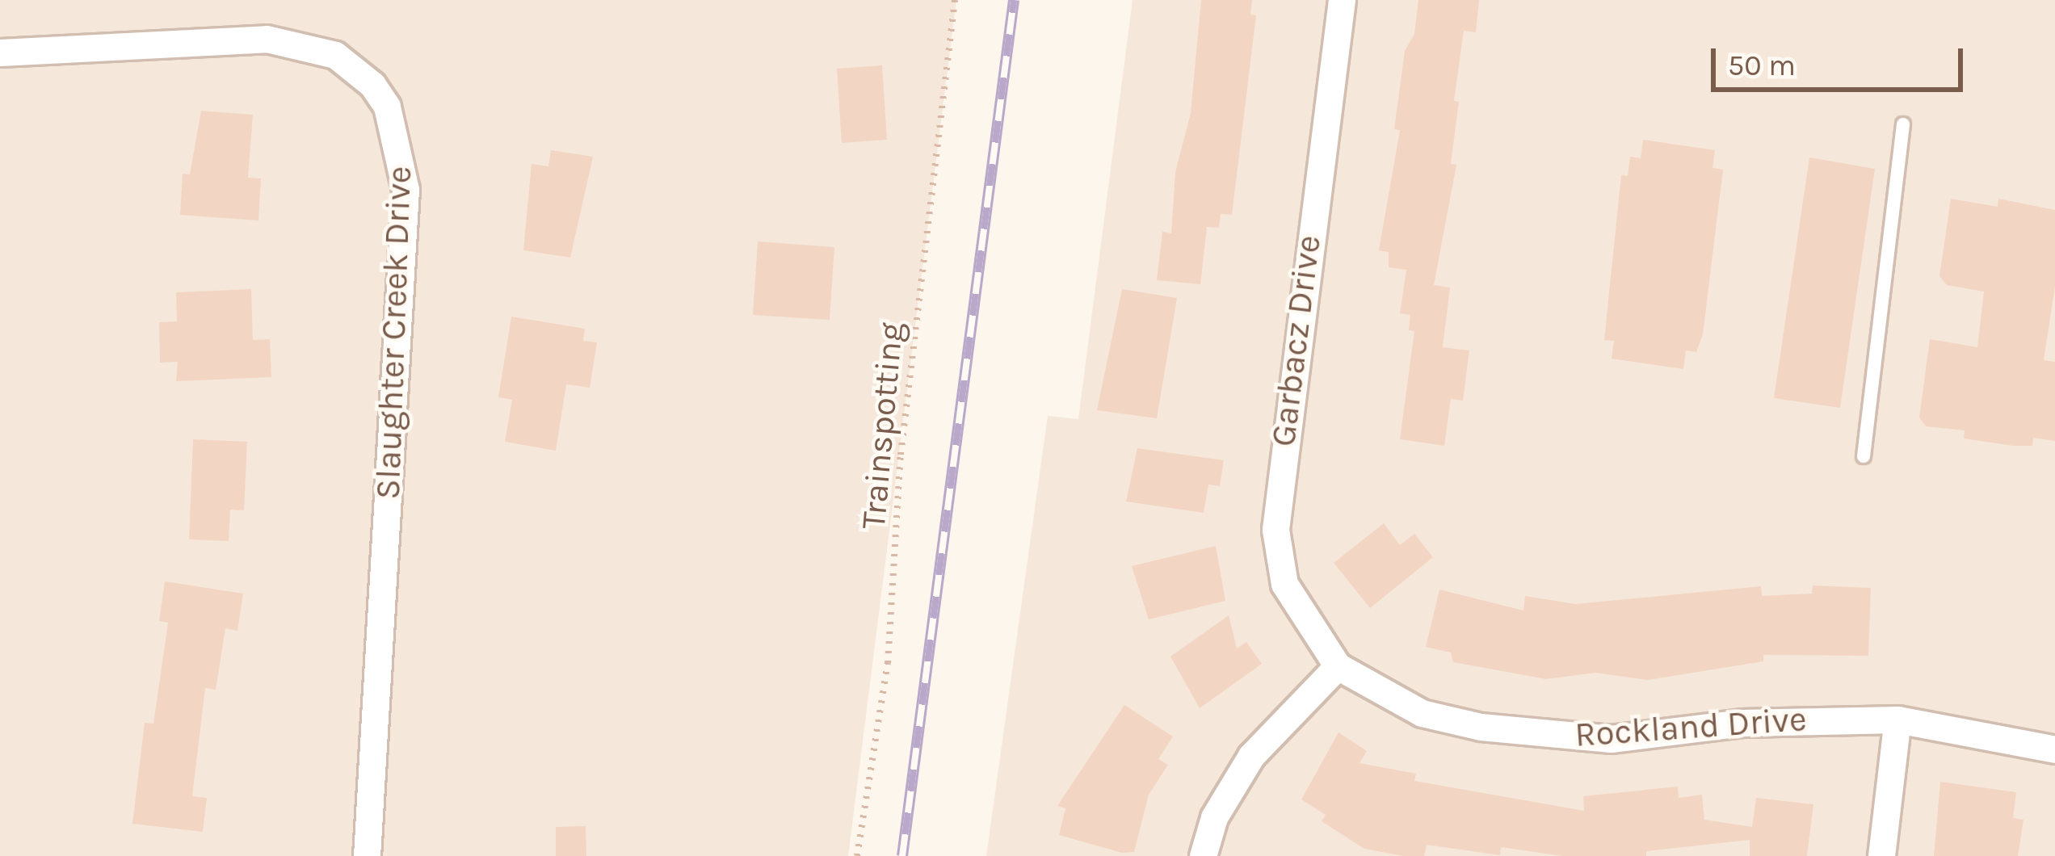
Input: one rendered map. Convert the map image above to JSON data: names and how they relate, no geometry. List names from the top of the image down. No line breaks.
{"streets":{"street":["Slaughter Creek Drive","Garbacz Drive","Rockland Drive"],"path":["Trainspotting"]},"crossings":[["Garbacz Drive","Rockland Drive"]],"scale_bar":"50 m"}
